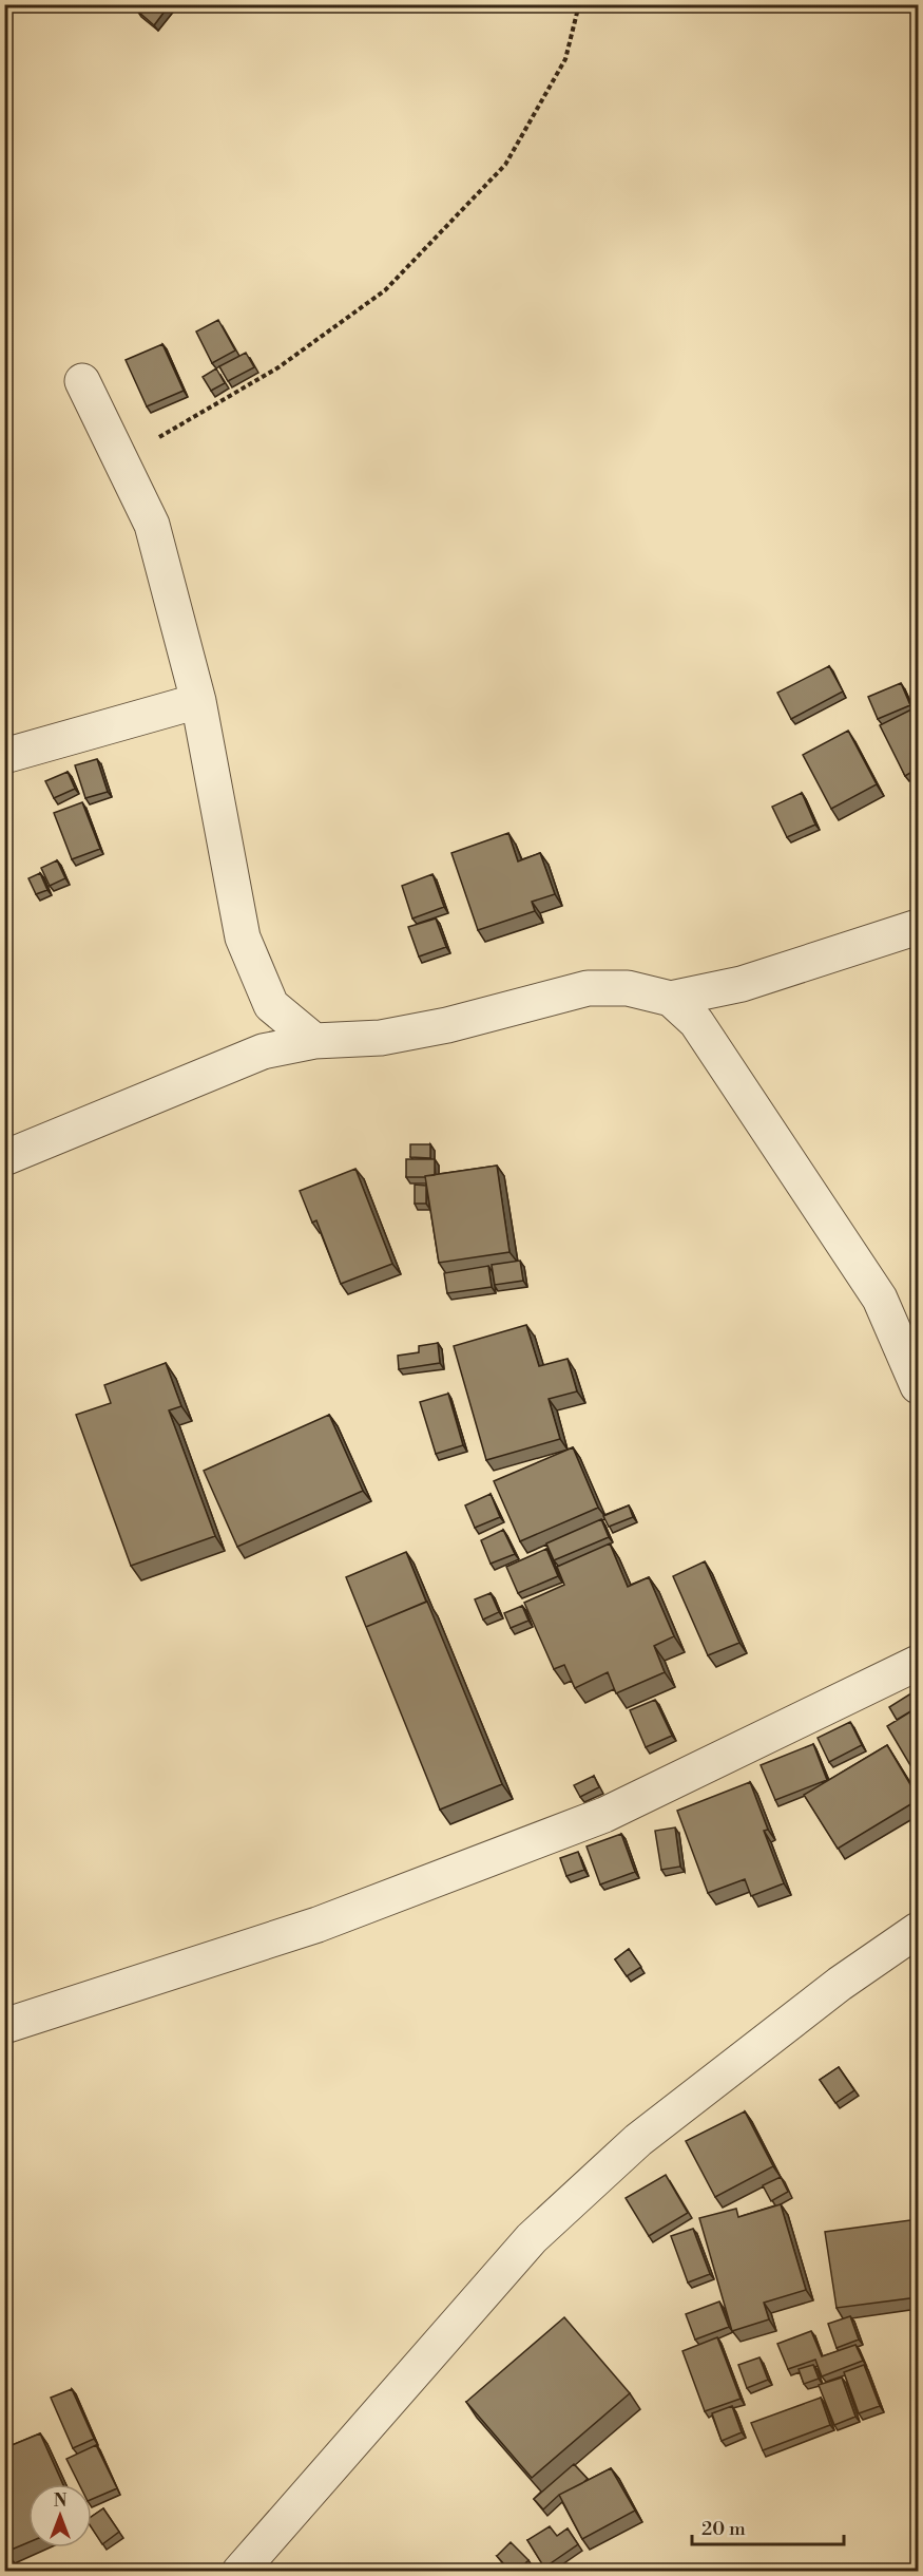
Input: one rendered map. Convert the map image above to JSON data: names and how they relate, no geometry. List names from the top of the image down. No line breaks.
{"scale_bar":"20 m","north":"top"}
